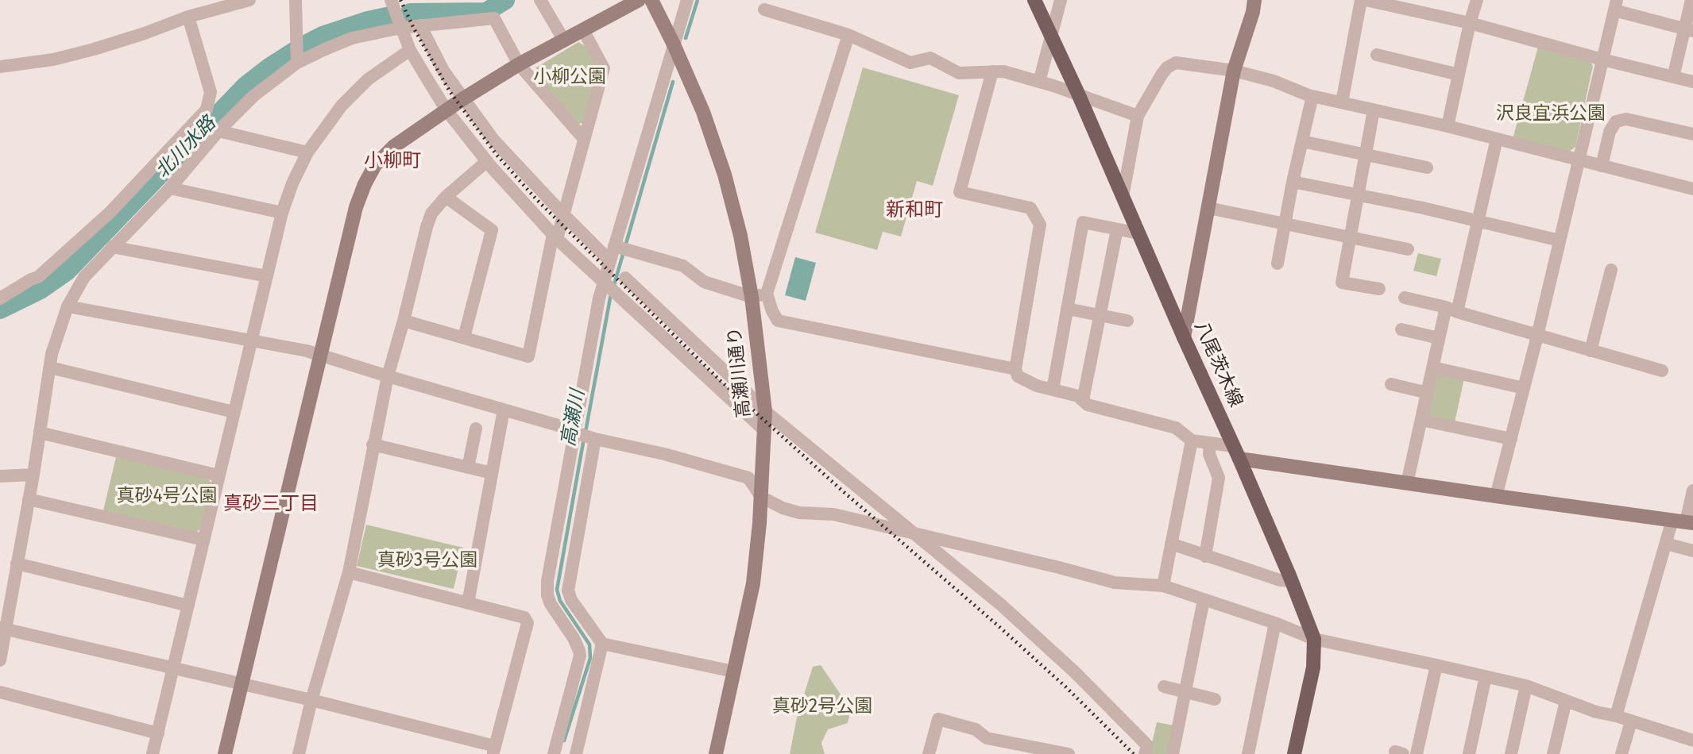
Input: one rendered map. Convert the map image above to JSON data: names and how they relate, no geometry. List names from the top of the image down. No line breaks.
{"streets":{"main road":["八尾茨木線"],"street":["高瀬川通り"]},"districts":["小柳町","新和町","真砂三丁目"],"water":["北川水路","高瀬川"],"parks":["小柳公園","沢良宜浜公園","真砂4号公園","真砂3号公園","真砂2号公園"]}
